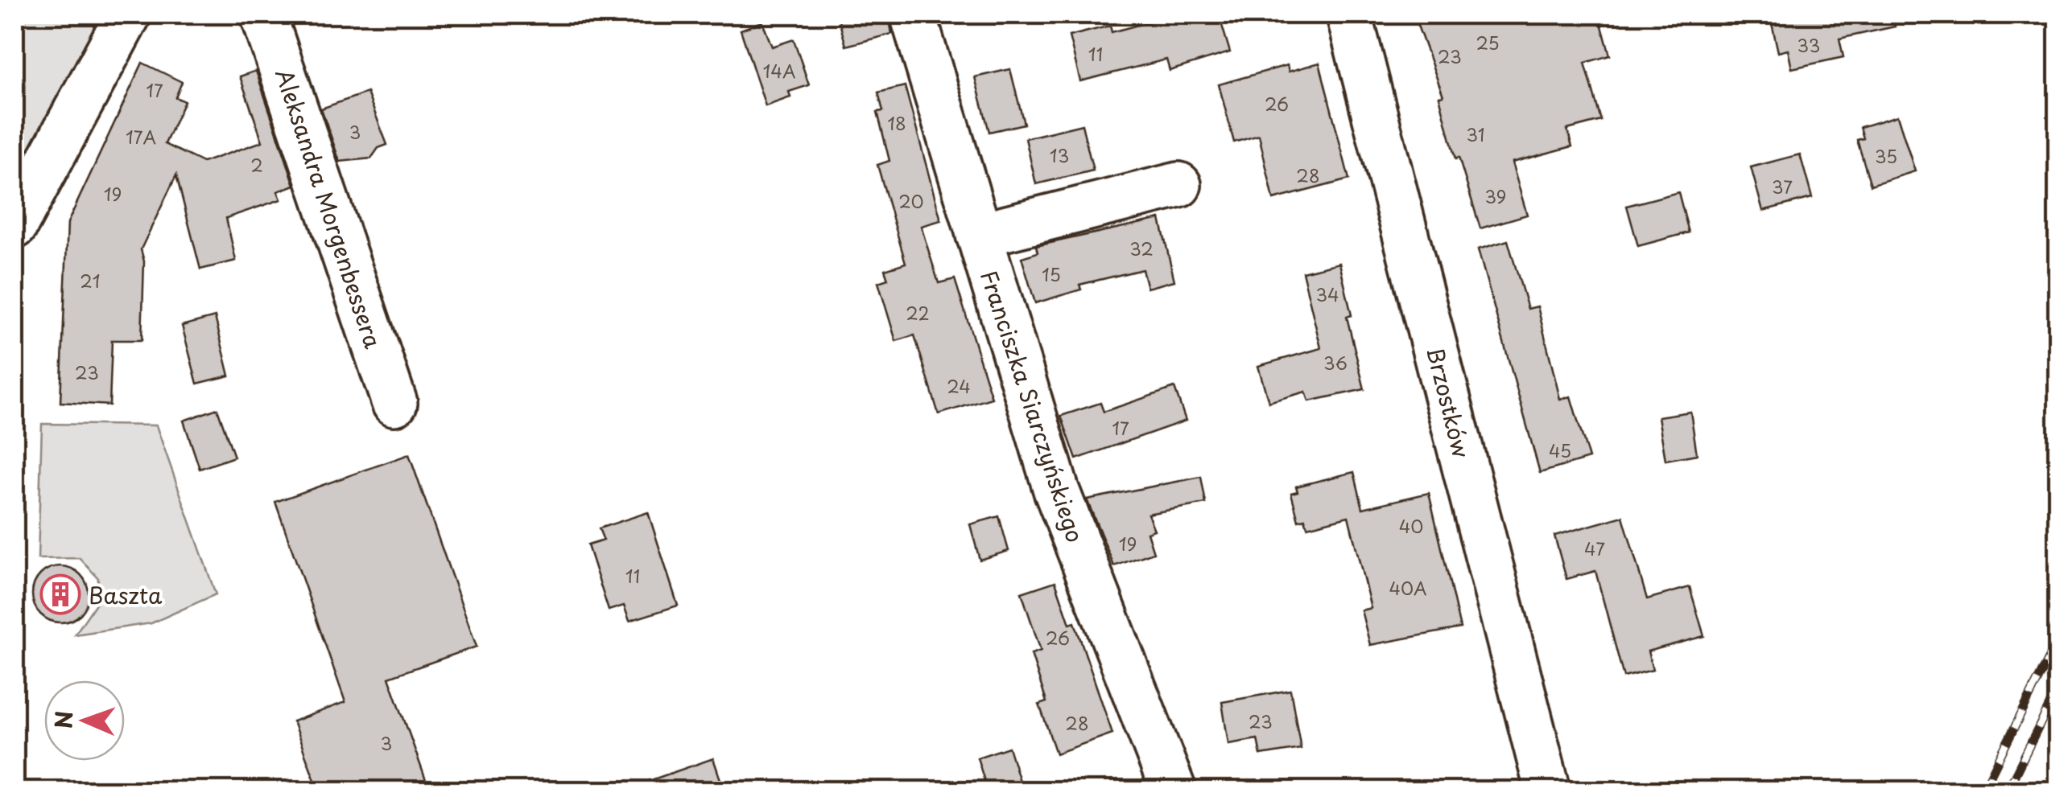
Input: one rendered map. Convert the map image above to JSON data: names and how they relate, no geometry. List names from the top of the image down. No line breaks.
{"streets":{"street":["Aleksandra Morgenbessera","Brzostków","Franciszka Siarczyńskiego"]},"places":{"building":["Baszta"]},"house_numbers":["25","33","11","23","14A","17","26","18","3","31","17A","13","35","2","28","37","19","39","20","32","15","21","34","22","36","23","24","17","45","40","19","47","11","40A","26","23","28","3"],"north":"left"}
